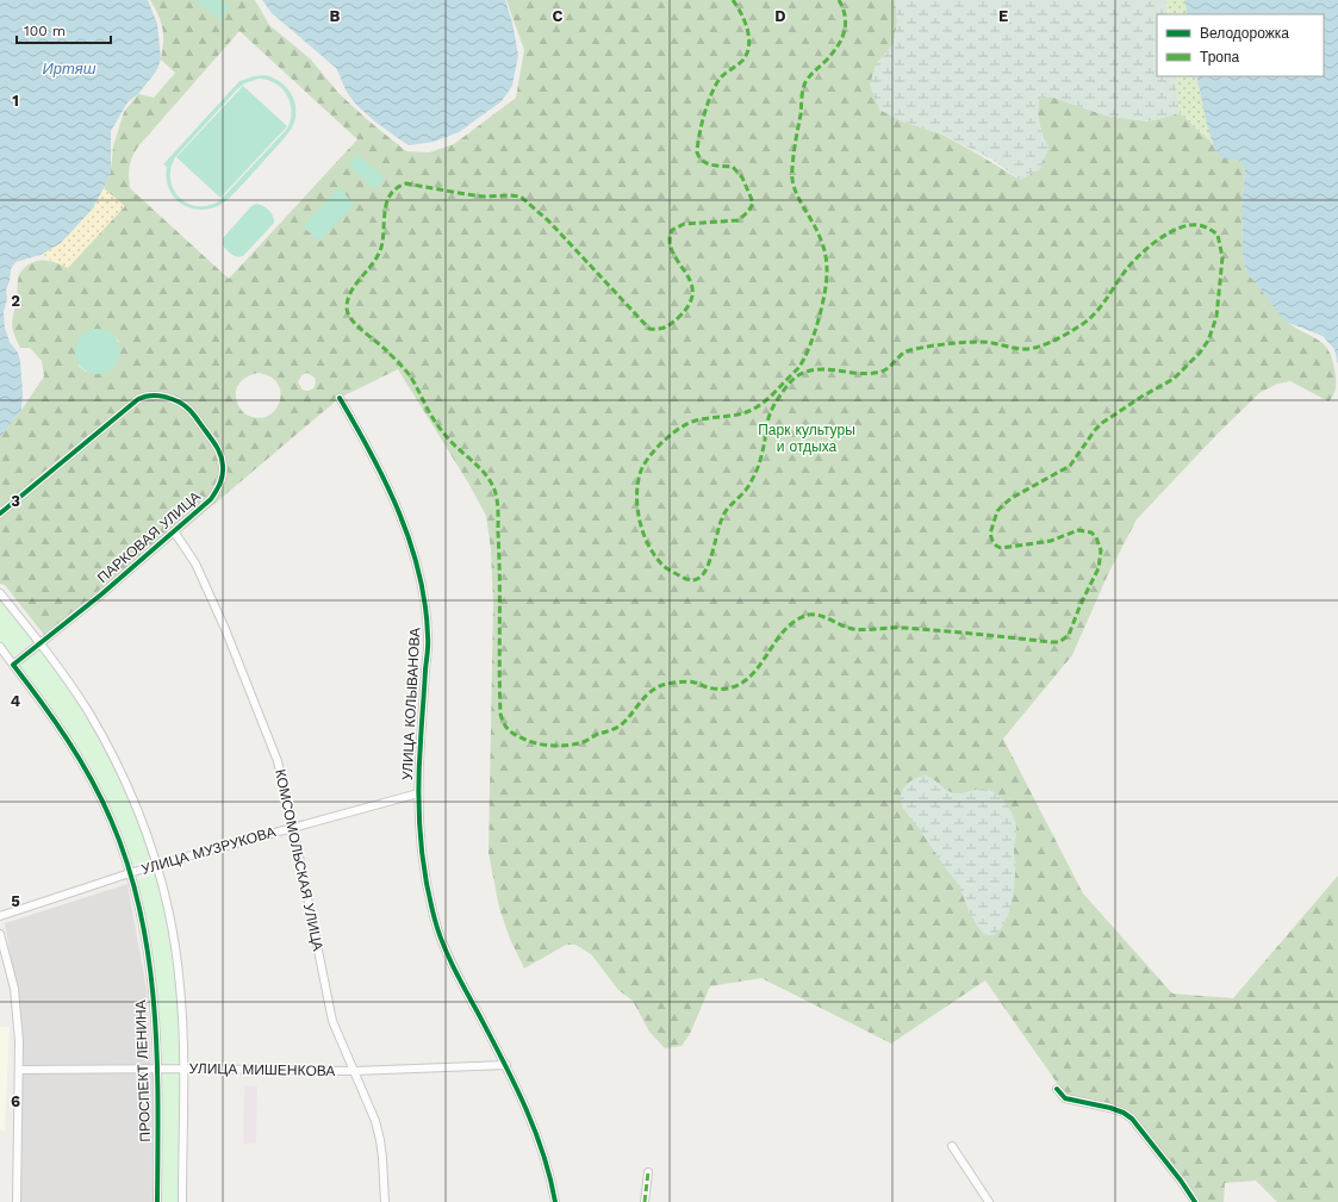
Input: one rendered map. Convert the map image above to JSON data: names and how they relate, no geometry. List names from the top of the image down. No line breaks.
{"streets":{"street":["ПАРКОВАЯ УЛИЦА","УЛИЦА КОЛЫВАНОВА","УЛИЦА МУЗРУКОВА","КОМСОМОЛЬСКАЯ УЛИЦА","УЛИЦА МИШЕНКОВА","ПРОСПЕКТ ЛЕНИНА"]},"crossings":[["ПАРКОВАЯ УЛИЦА","КОМСОМОЛЬСКАЯ УЛИЦА"],["УЛИЦА КОЛЫВАНОВА","УЛИЦА МУЗРУКОВА"],["УЛИЦА КОЛЫВАНОВА","УЛИЦА МИШЕНКОВА"],["УЛИЦА МУЗРУКОВА","КОМСОМОЛЬСКАЯ УЛИЦА"],["УЛИЦА МУЗРУКОВА","ПРОСПЕКТ ЛЕНИНА"],["КОМСОМОЛЬСКАЯ УЛИЦА","УЛИЦА МИШЕНКОВА"],["УЛИЦА МИШЕНКОВА","ПРОСПЕКТ ЛЕНИНА"]],"water":["Иртяш"],"parks":["Парк культуры и отдыха"],"legend":["Велодорожка","Тропа"],"scale_bar":"100 m","grid":{"columns":["B","C","D","E"],"rows":["1","2","3","4","5","6"]}}
